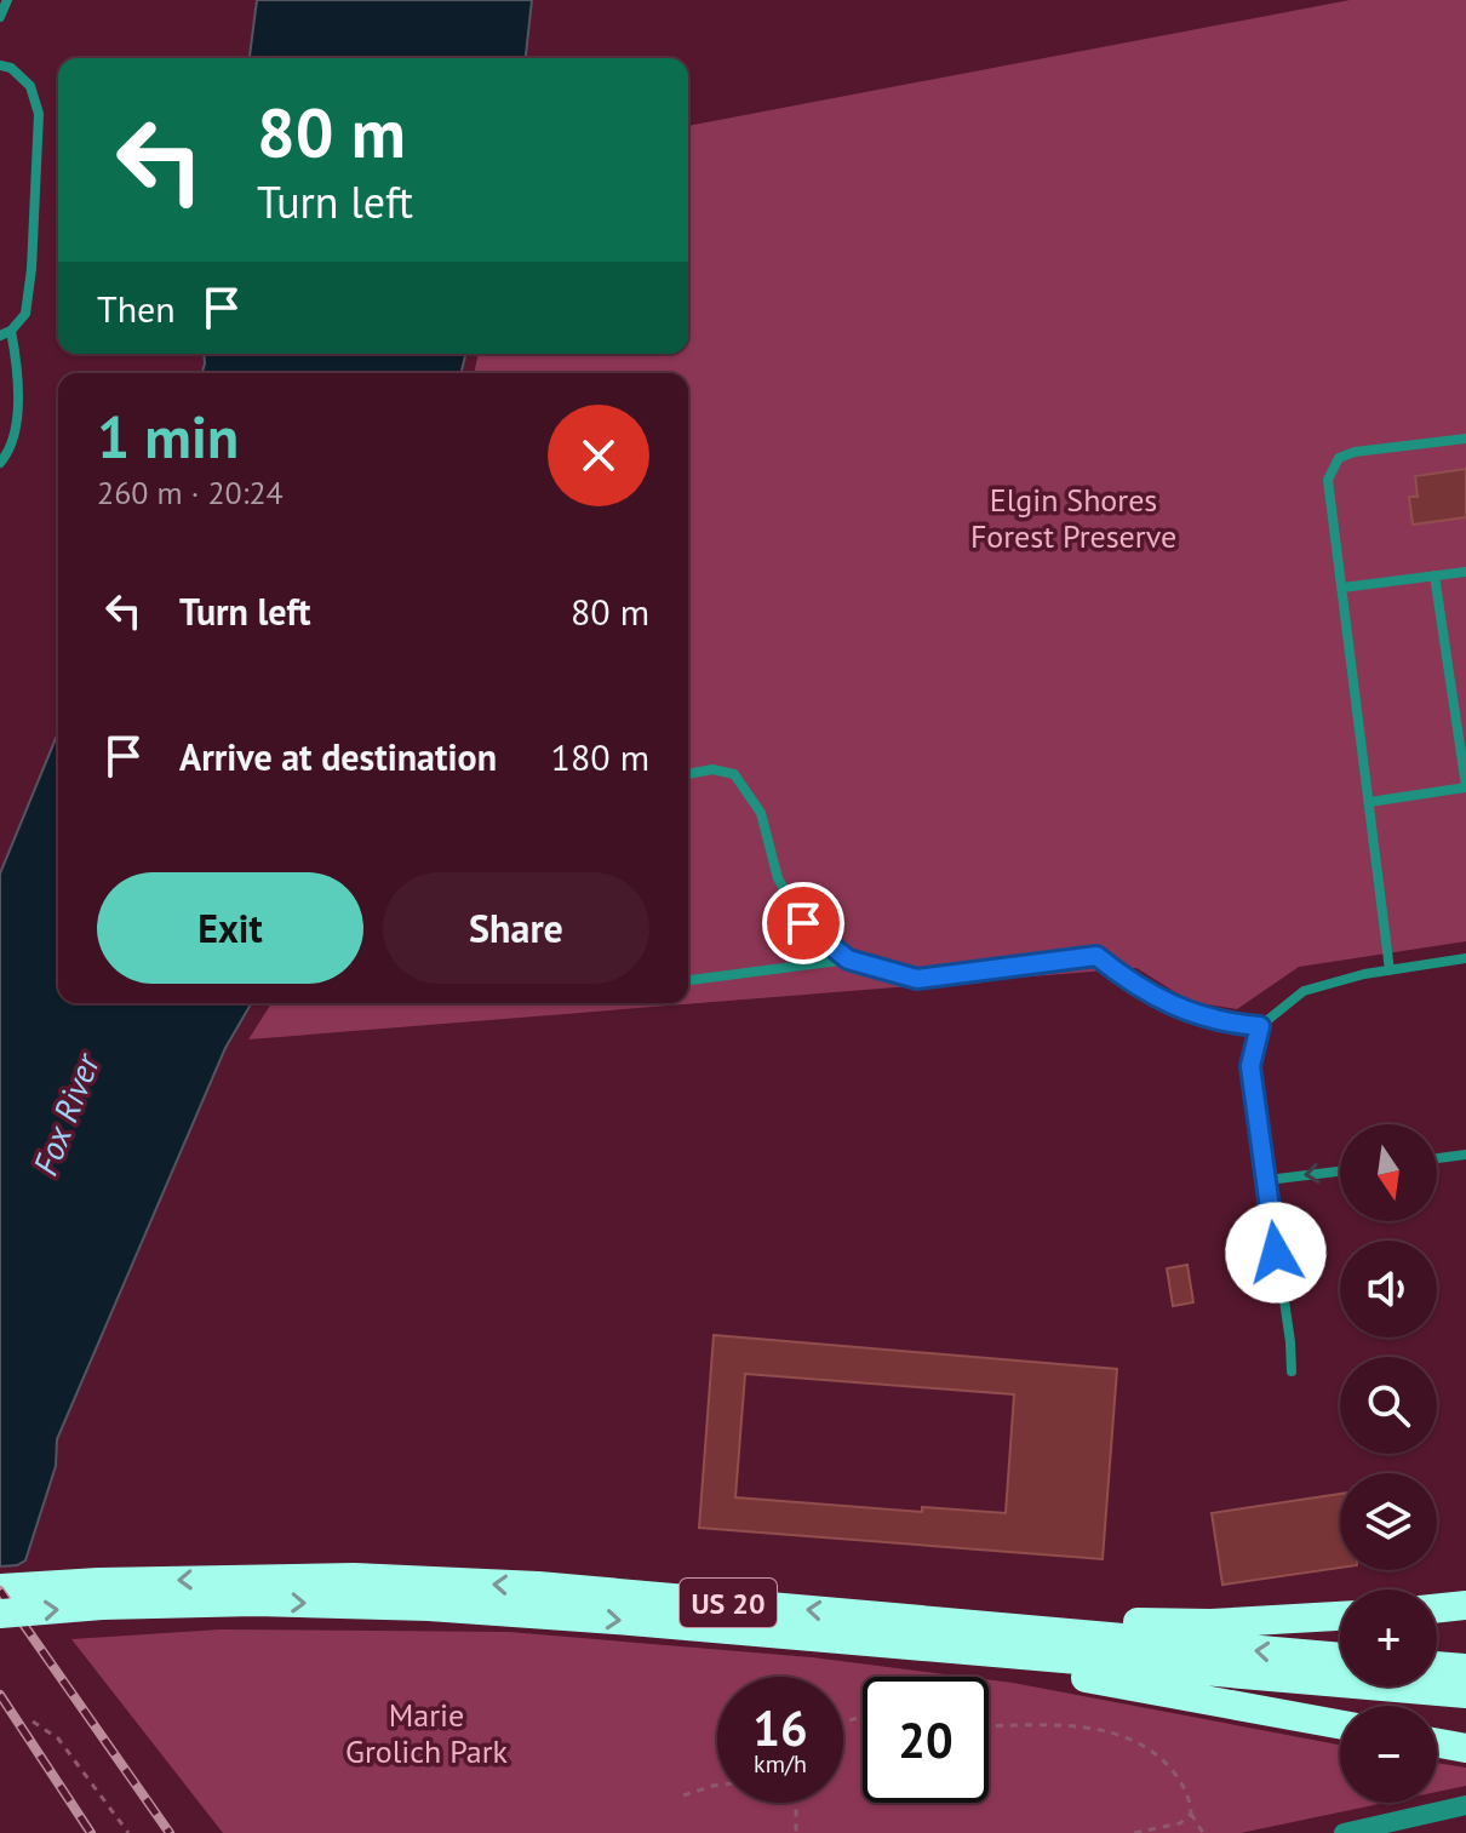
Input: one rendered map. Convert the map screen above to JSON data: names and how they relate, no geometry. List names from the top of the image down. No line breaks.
{"streets":{"highway":["US 20"]},"water":["Fox River"],"parks":["Elgin Shores Forest Preserve","Marie Grolich Park"],"north":"bottom","page":{"turn":["80 m","Turn left"],"then":"Then","heading":["1 min","260 m · 20:24"],"list":[{"name":"Turn left","value":"80 m"},{"name":"Arrive at destination","value":"180 m"}],"buttons":["Exit","Share"],"map_buttons":["+","−"],"speed":"16 km/h","limit":"20"}}
